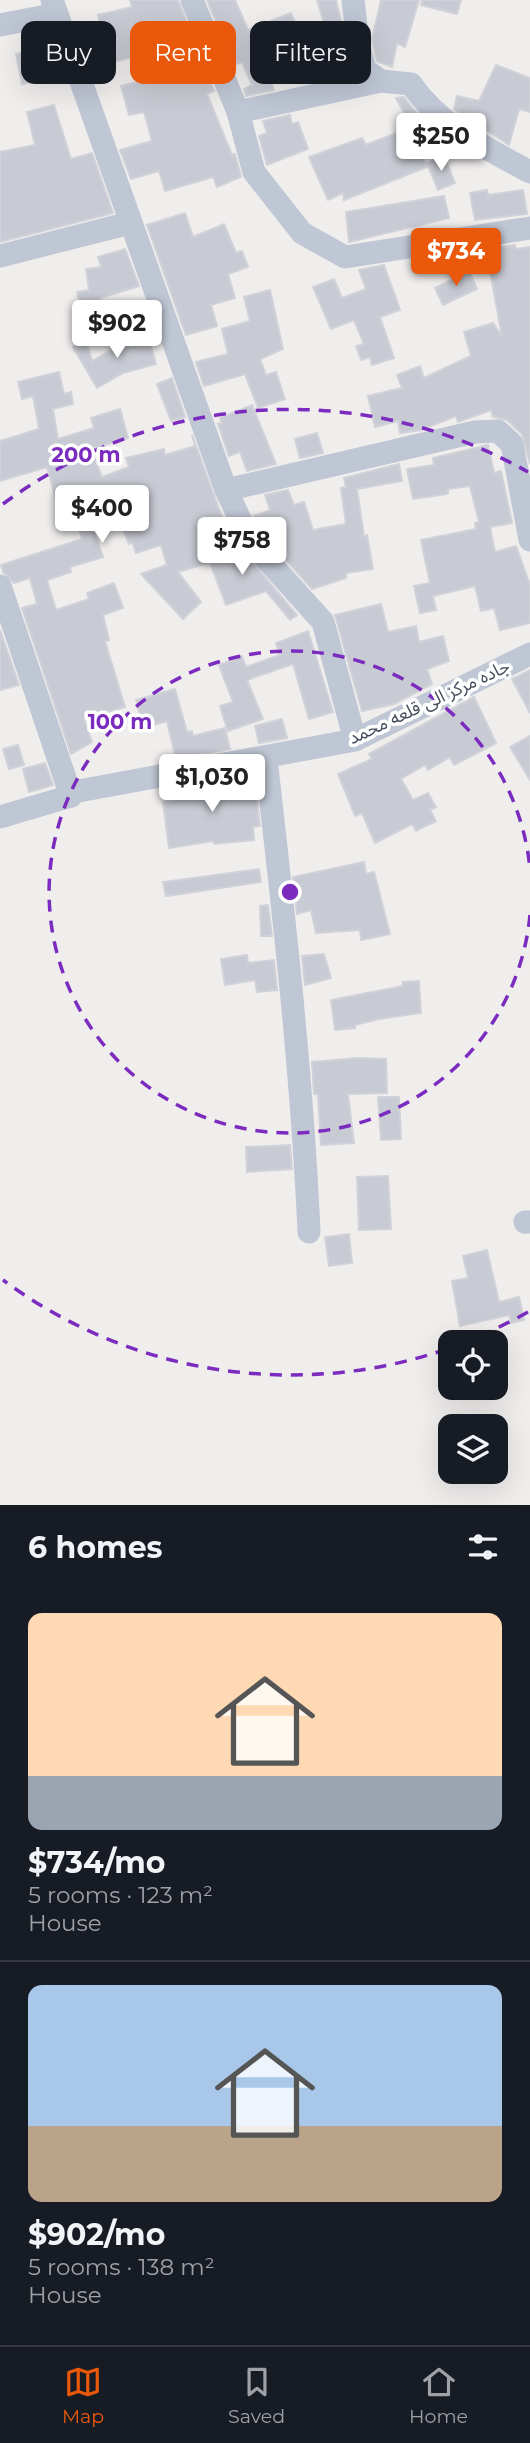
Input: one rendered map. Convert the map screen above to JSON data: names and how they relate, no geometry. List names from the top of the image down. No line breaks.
{"streets":{"street":["جاده مرکز الی قلعه محمد"]},"page":{"chip":["Buy","Rent","Filters"],"price":["$250","$734","$902","$400","$758","$1,030"],"heading":"6 homes","list":[{"name":"$734/mo","note":"5 rooms · 123 m² · House"},{"name":"$902/mo","note":"5 rooms · 138 m² · House"}],"tabs":["Map","Saved","Home"]},"rings":["200 m","100 m"]}
